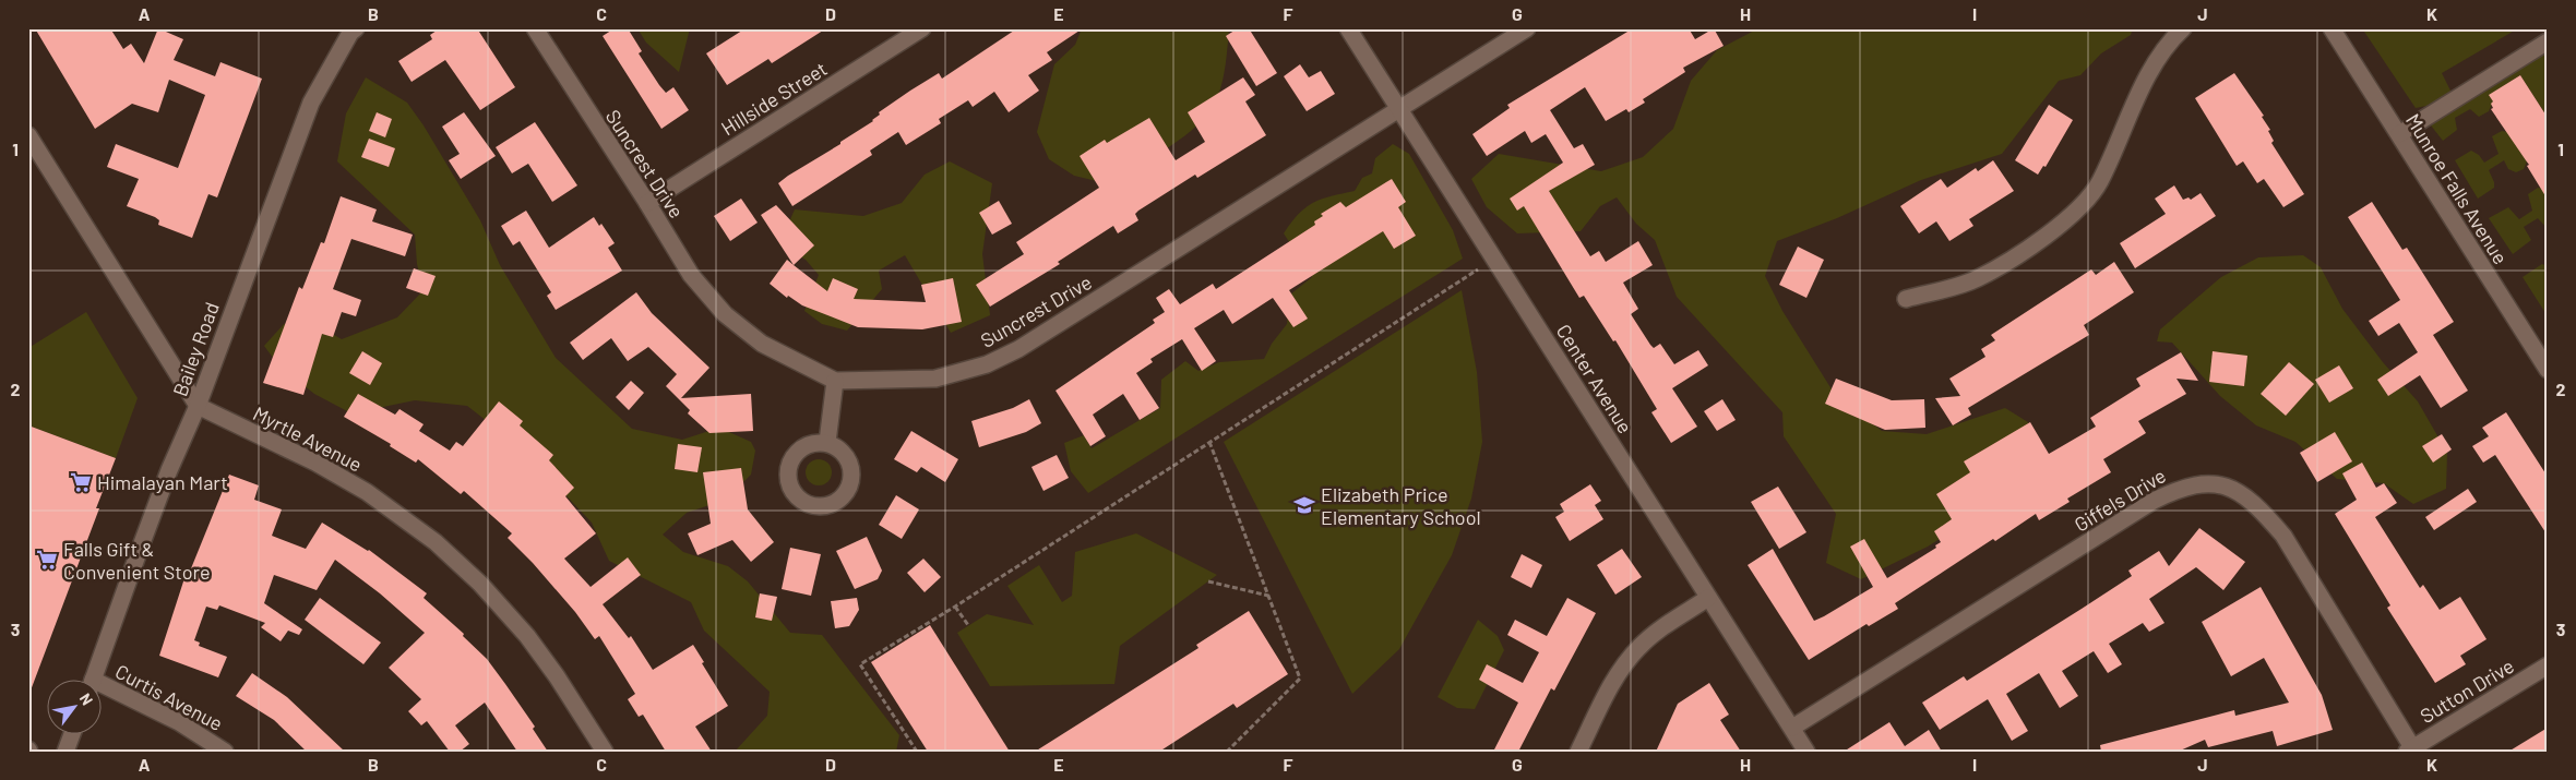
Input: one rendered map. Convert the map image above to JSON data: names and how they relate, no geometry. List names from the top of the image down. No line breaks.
{"streets":{"street":["Hillside Street","Suncrest Drive","Munroe Falls Avenue","Bailey Road","Center Avenue","Myrtle Avenue","Giffels Drive","Sutton Drive","Curtis Avenue"]},"crossings":[["Hillside Street","Suncrest Drive"],["Suncrest Drive","Center Avenue"],["Bailey Road","Myrtle Avenue"],["Center Avenue","Giffels Drive"],["Giffels Drive","Sutton Drive"]],"places":{"supermarket":["Himalayan Mart","Falls Gift & Convenient Store"],"school or university":["Elizabeth Price Elementary School"]},"north":"top right","grid":{"columns":["A","B","C","D","E","F","G","H","I","J","K"],"rows":["1","2","3"]}}
